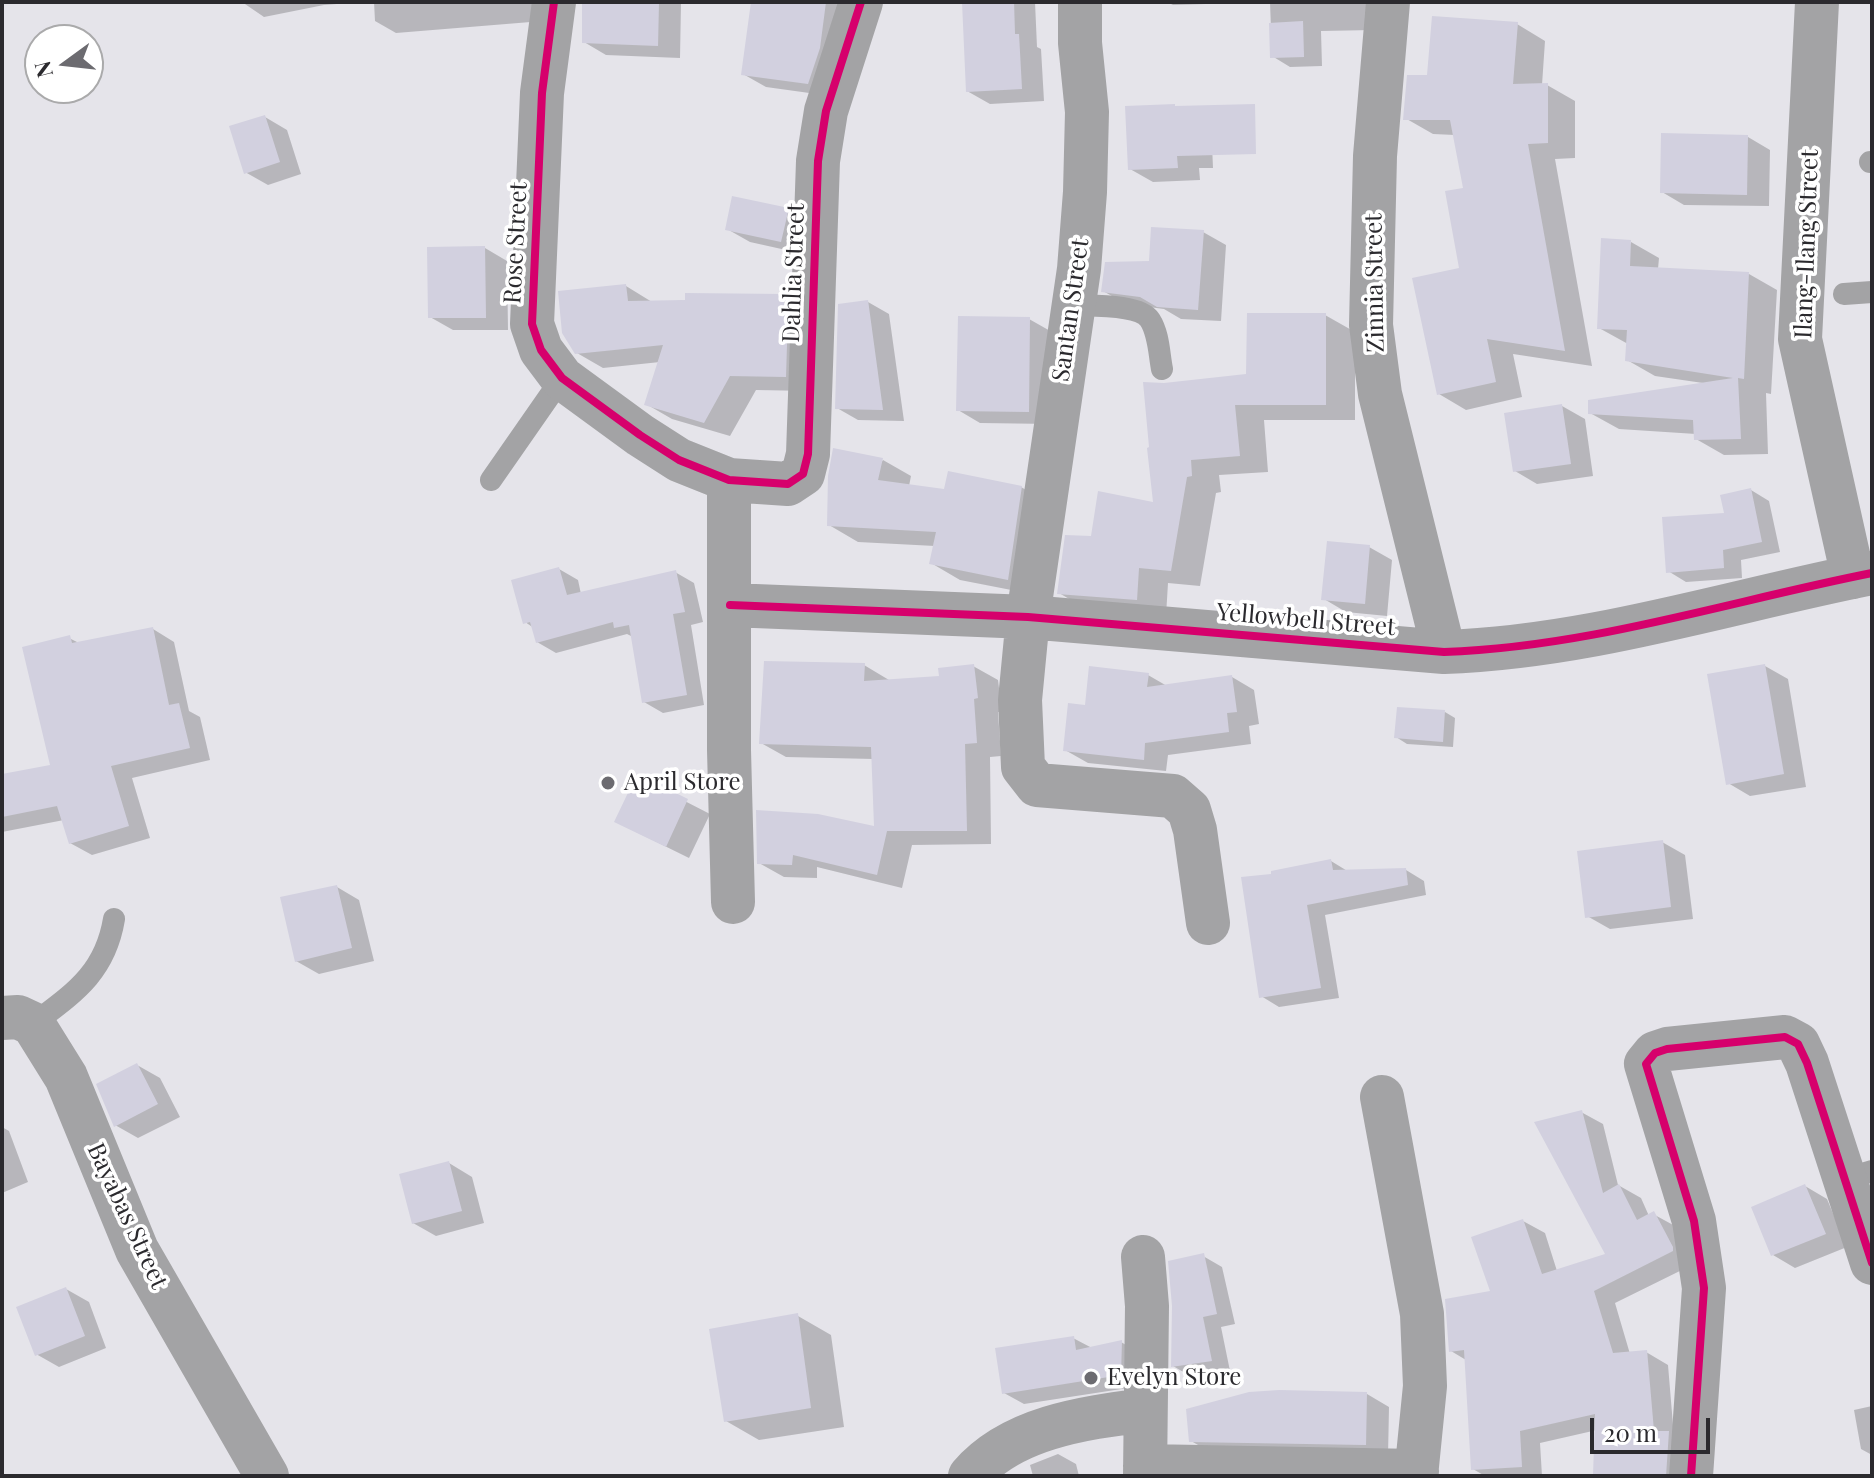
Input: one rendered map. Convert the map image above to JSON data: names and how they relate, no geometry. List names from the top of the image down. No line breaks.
{"streets":{"street":["Rose Street","Ilang-Ilang Street","Dahlia Street","Zinnia Street","Santan Street","Yellowbell Street","Bayabas Street"]},"crossings":[["Rose Street","Dahlia Street"],["Ilang-Ilang Street","Yellowbell Street"],["Zinnia Street","Yellowbell Street"],["Santan Street","Yellowbell Street"]],"places":["April Store","Evelyn Store"],"scale_bar":"20 m","north":"left"}
